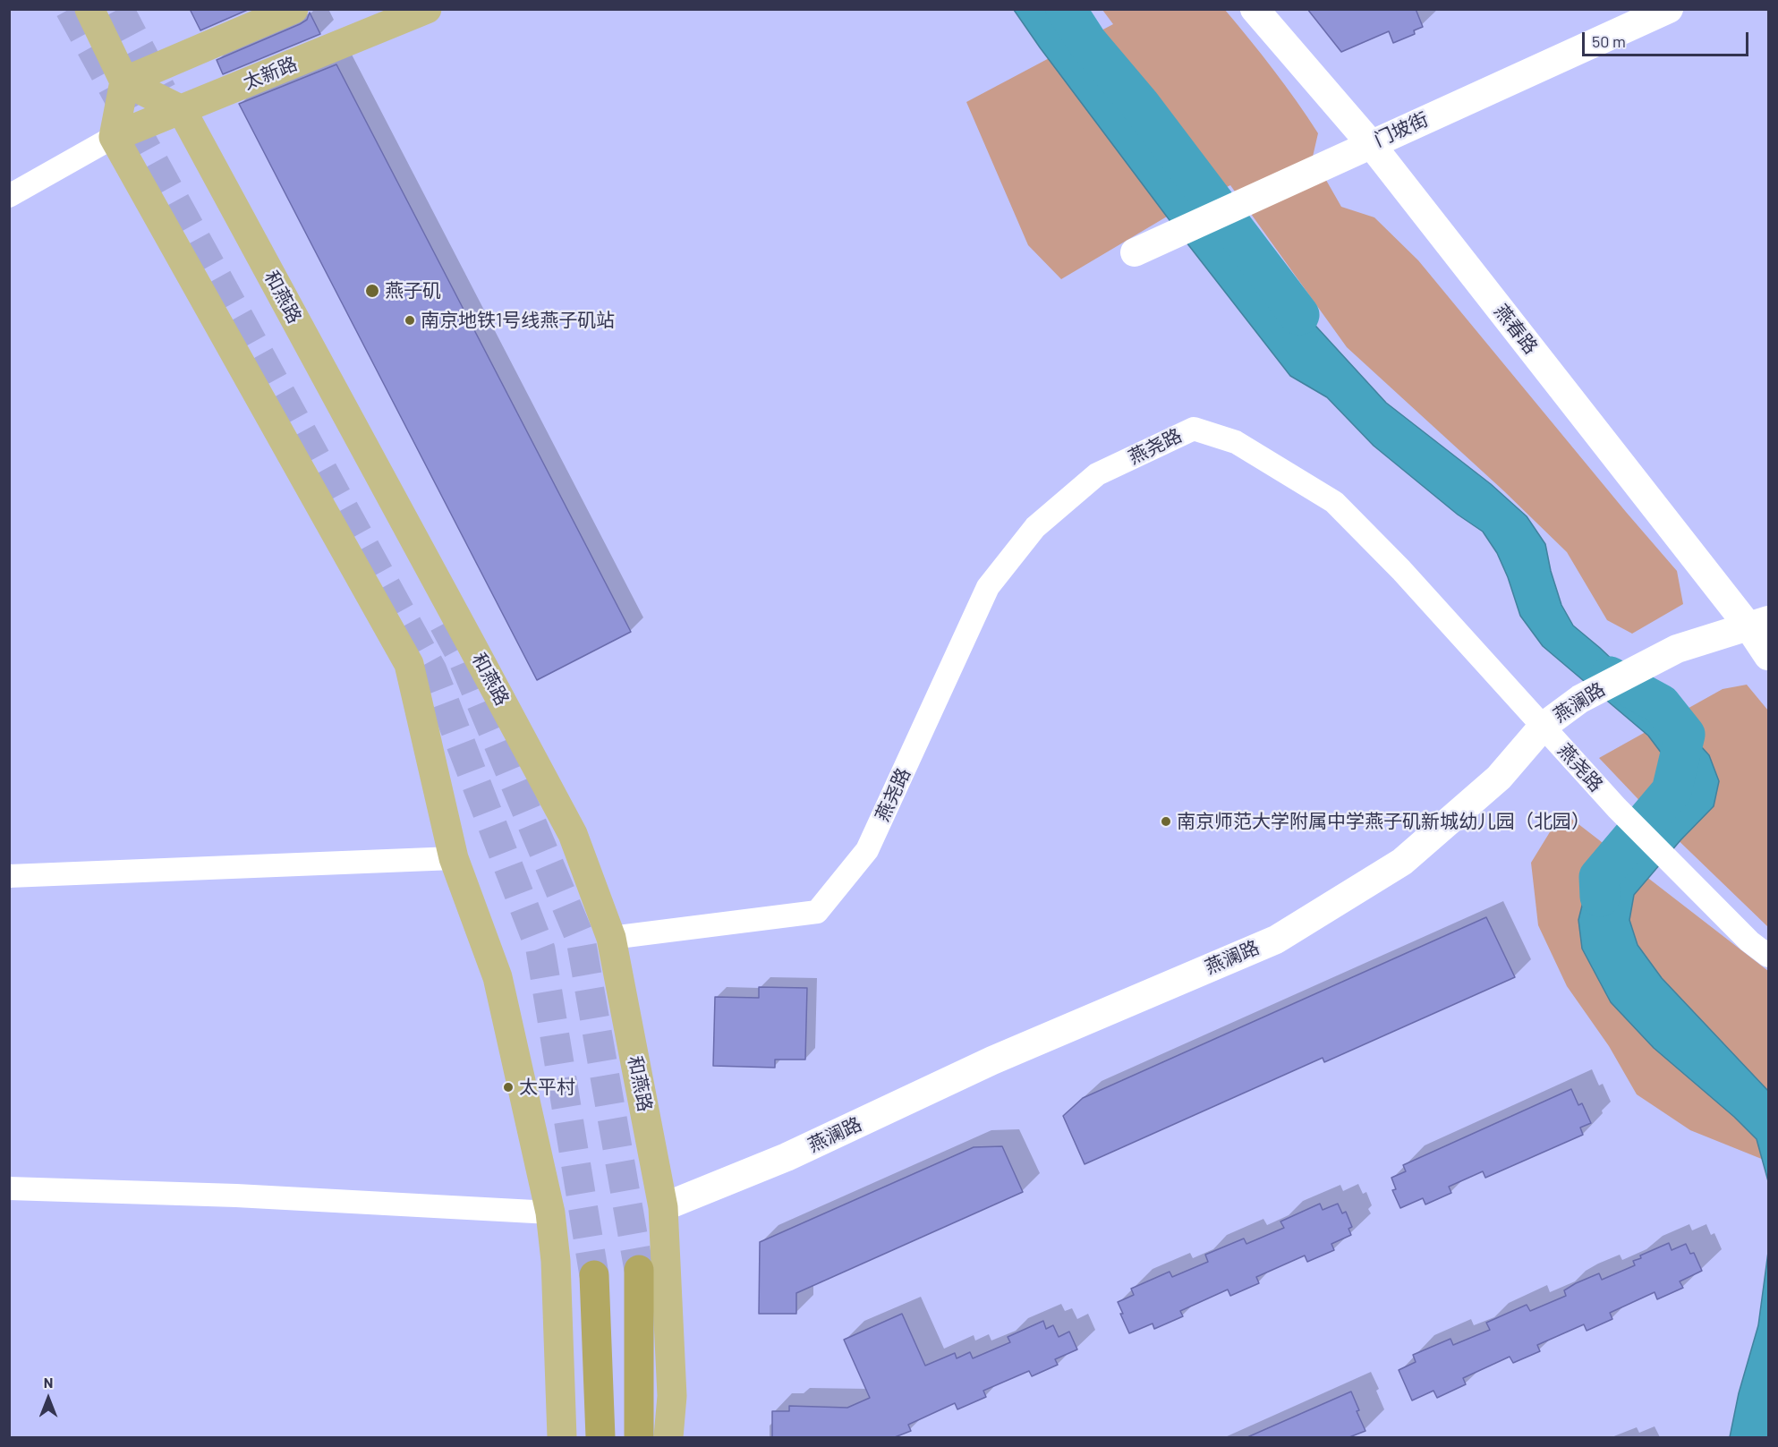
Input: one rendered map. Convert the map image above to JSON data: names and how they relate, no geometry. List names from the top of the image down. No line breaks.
{"streets":{"main road":["太新路","和燕路"],"street":["门坡街","燕春路","燕尧路","燕澜路"]},"crossings":[["太新路","和燕路"],["门坡街","燕春路"],["和燕路","燕尧路"],["和燕路","燕澜路"],["燕春路","燕澜路"],["燕尧路","燕澜路"]],"places":["燕子矶","南京地铁1号线燕子矶站","南京师范大学附属中学燕子矶新城幼儿园（北园）","太平村"],"scale_bar":"50 m","north":"top"}
